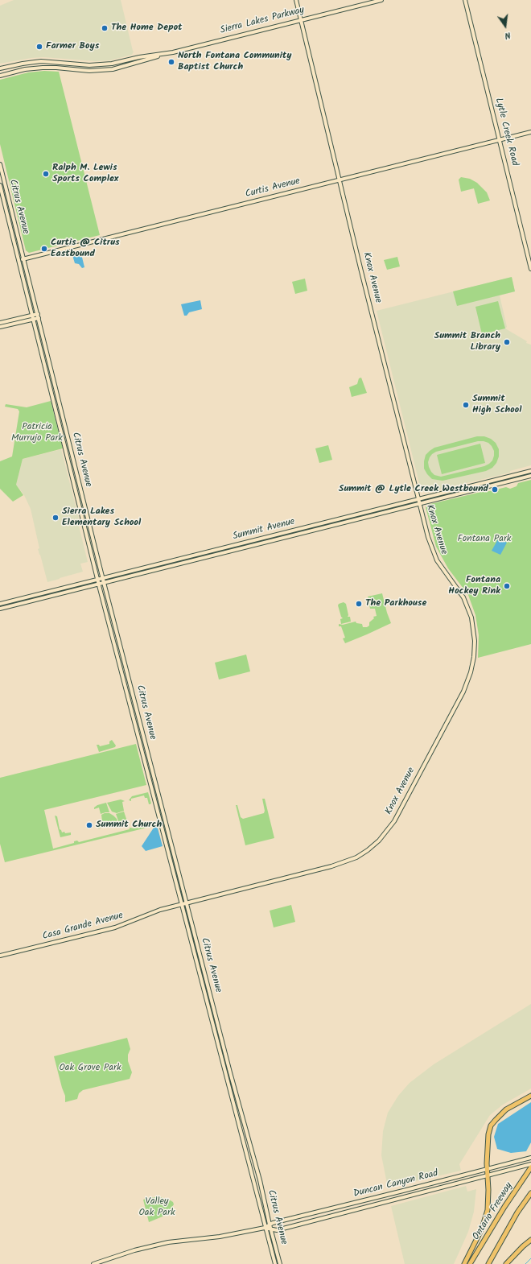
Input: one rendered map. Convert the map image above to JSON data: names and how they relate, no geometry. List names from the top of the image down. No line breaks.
{"streets":{"highway":["Ontario Freeway"],"main road":["Sierra Lakes Parkway","Lytle Creek Road","Curtis Avenue","Citrus Avenue","Knox Avenue","Summit Avenue","Casa Grande Avenue","Duncan Canyon Road"]},"crossings":[["Sierra Lakes Parkway","Knox Avenue"],["Lytle Creek Road","Curtis Avenue"],["Curtis Avenue","Citrus Avenue"],["Curtis Avenue","Knox Avenue"],["Citrus Avenue","Knox Avenue"],["Citrus Avenue","Summit Avenue"],["Citrus Avenue","Casa Grande Avenue"],["Citrus Avenue","Duncan Canyon Road"],["Knox Avenue","Summit Avenue"],["Knox Avenue","Casa Grande Avenue"]],"parks":["Patricia Murrujo Park","Fontana Park","Oak Grove Park","Valley Oak Park"],"places":["The Home Depot","Farmer Boys","North Fontana Community Baptist Church","Ralph M. Lewis Sports Complex","Curtis @ Citrus Eastbound","Summit Branch Library","Summit High School","Summit @ Lytle Creek Westbound","Sierra Lakes Elementary School","Fontana Hockey Rink","The Parkhouse","Summit Church"],"north":"bottom"}
